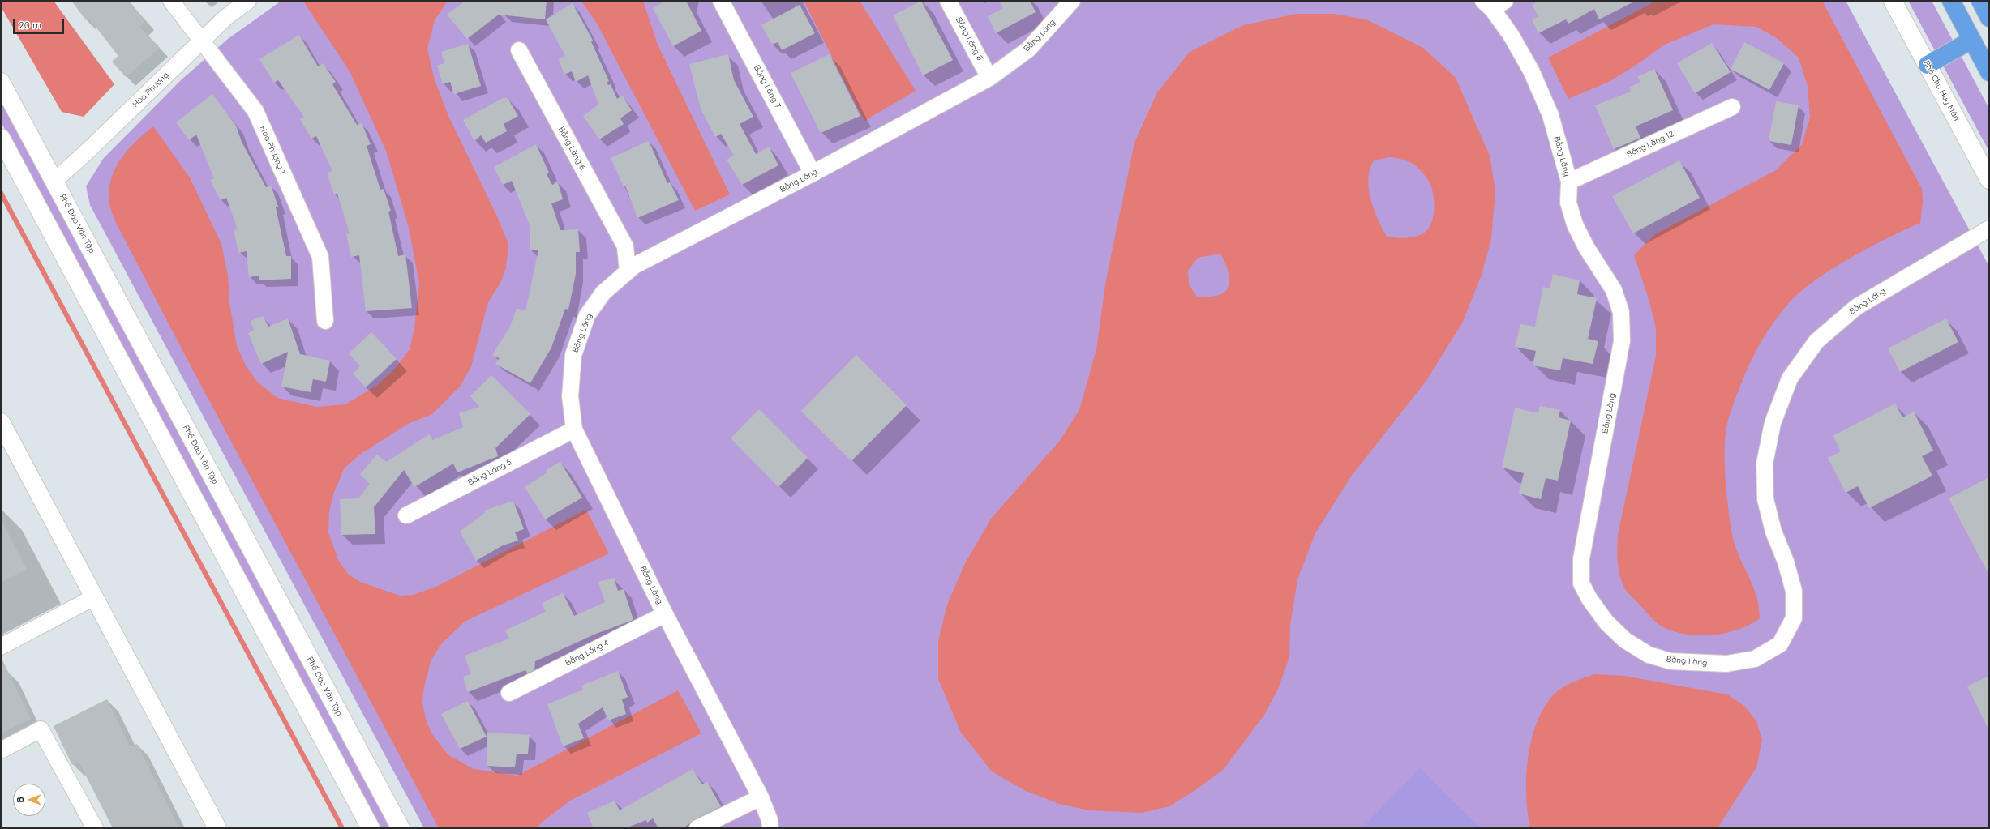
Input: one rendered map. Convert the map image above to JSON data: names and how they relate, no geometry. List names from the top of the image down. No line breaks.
{"streets":{"main road":["Phố Chu Huy Mân","Phố Đào Văn Tập"],"street":["Bằng Lăng","Bằng Lăng 8","Bằng Lăng 7","Hoa Phượng","Bằng Lăng 12","Bằng Lăng 6","Hoa Phượng 1","Bằng Lăng 5","Bằng Lăng 4"]},"crossings":[["Bằng Lăng","Bằng Lăng 8"],["Bằng Lăng","Bằng Lăng 7"],["Bằng Lăng","Bằng Lăng 12"],["Bằng Lăng","Bằng Lăng 5"],["Bằng Lăng","Bằng Lăng 4"],["Hoa Phượng","Hoa Phượng 1"],["Hoa Phượng","Phố Đào Văn Tập"]],"scale_bar":"20 m","north":"left"}
